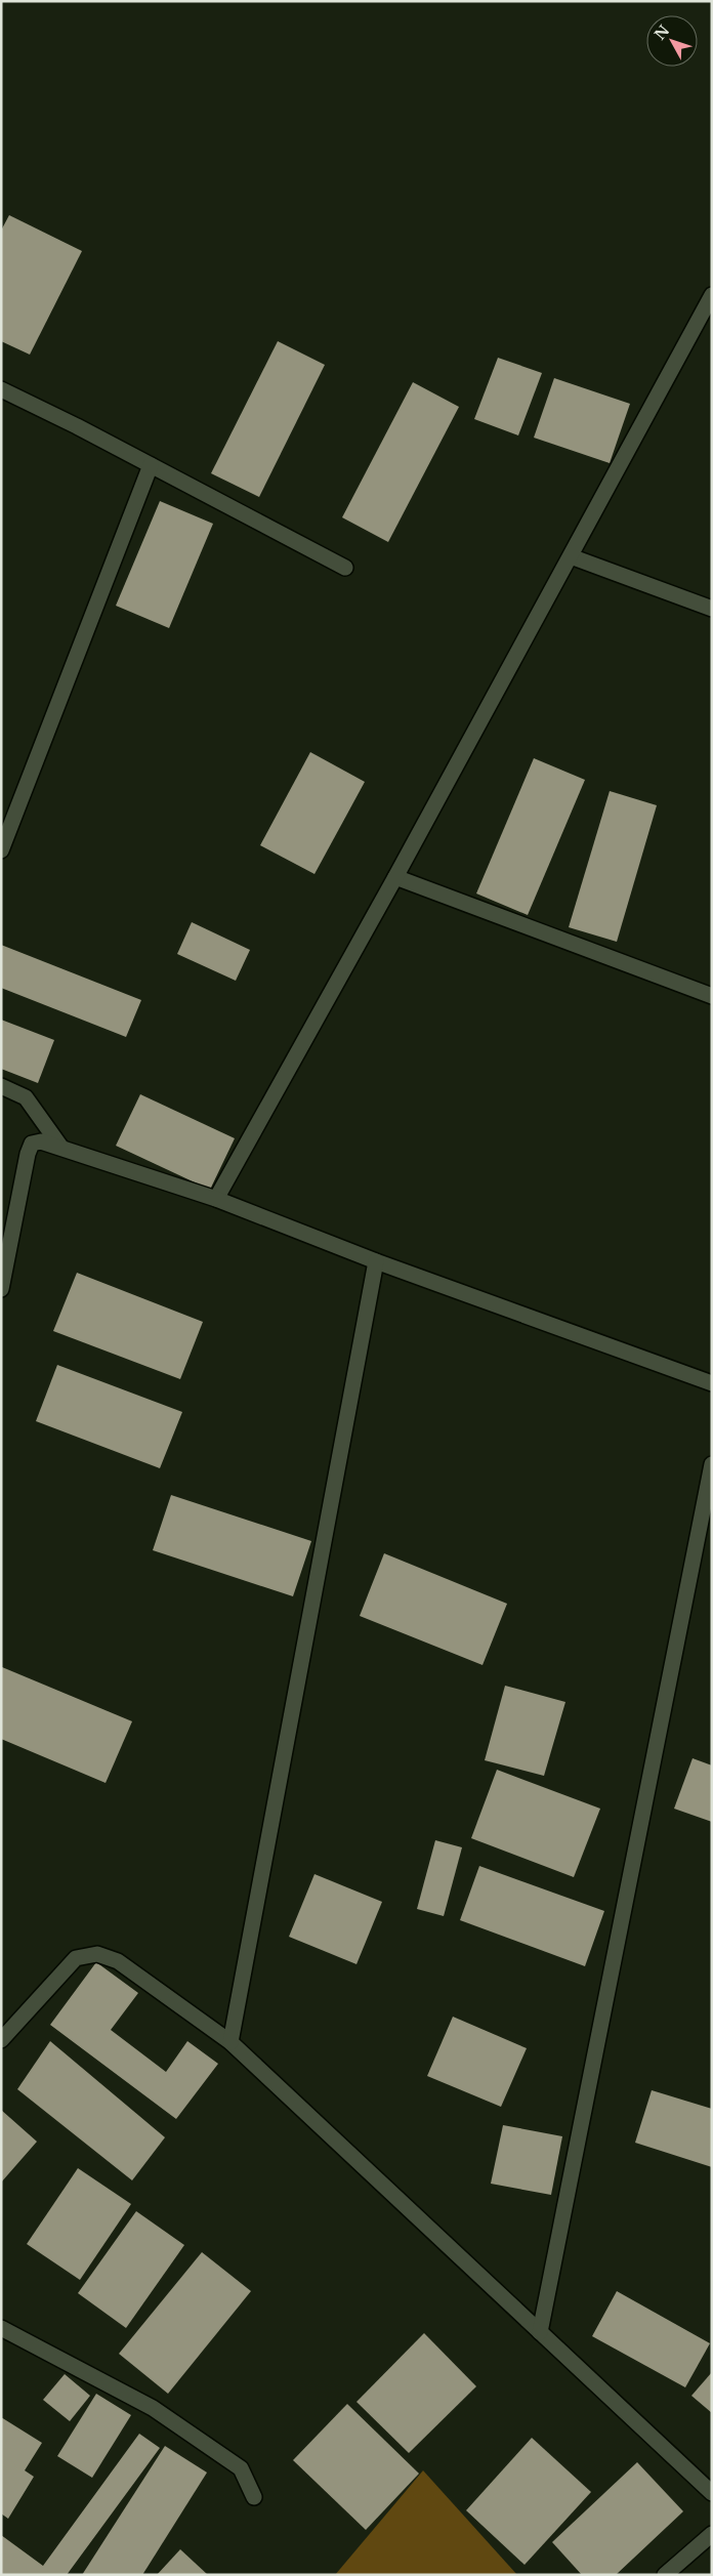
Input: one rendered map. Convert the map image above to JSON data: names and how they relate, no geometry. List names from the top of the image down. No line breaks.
{"north":"top left"}
